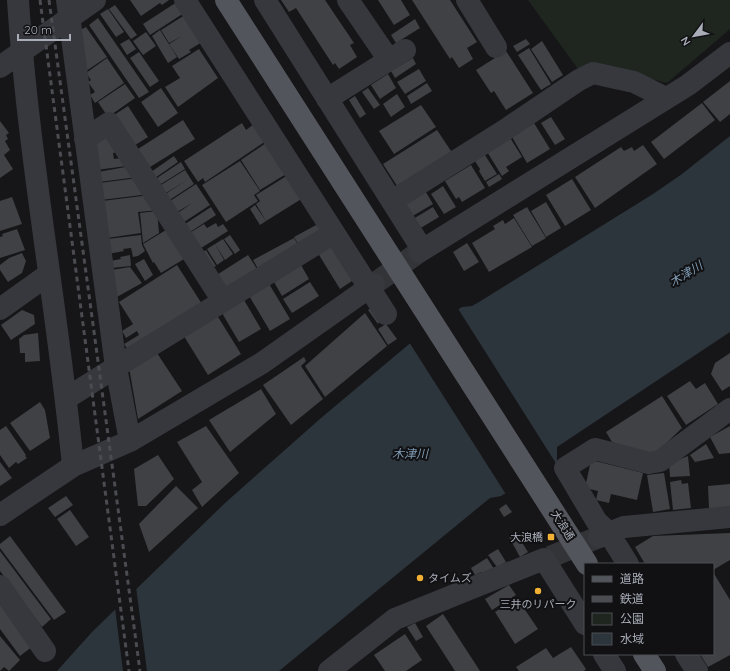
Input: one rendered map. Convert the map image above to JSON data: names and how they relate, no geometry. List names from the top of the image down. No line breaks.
{"streets":{"main road":["大浪通"]},"water":["木津川"],"places":{"transit":["大浪橋"],"other":["タイムズ","三井のリパーク"]},"legend":["道路","鉄道","公園","水域"],"scale_bar":"20 m","north":"bottom left"}
